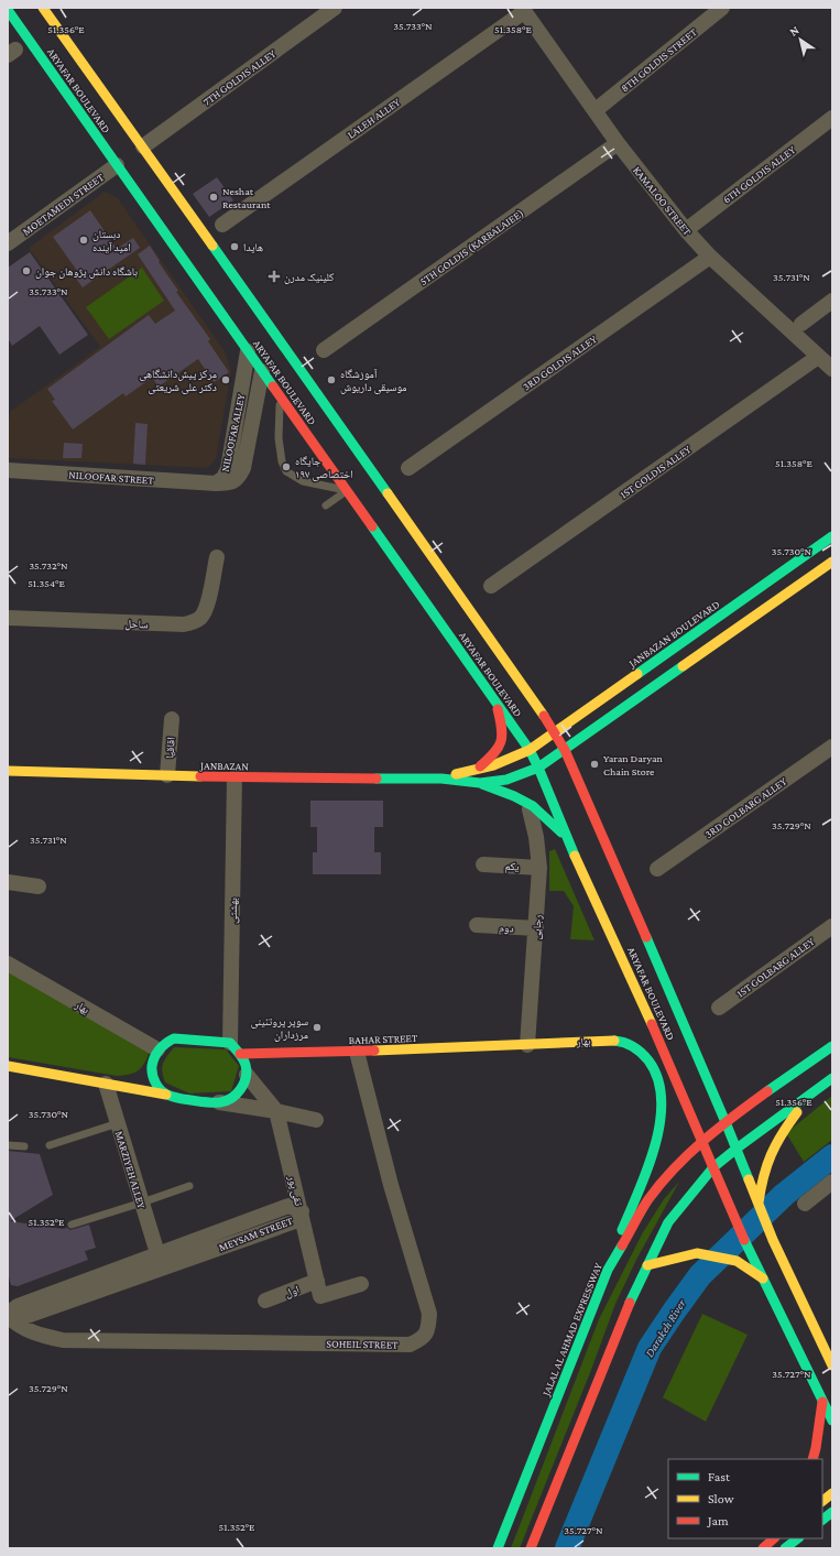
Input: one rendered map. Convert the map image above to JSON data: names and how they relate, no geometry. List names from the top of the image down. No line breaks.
{"streets":{"main road":["ARYAFAR BOULEVARD","JANBAZAN BOULEVARD","JANBAZAN","بهار","BAHAR STREET","JALAL AL AHMAD EXPRESSWAY"],"street":["8TH GOLDIS STREET","7TH GOLDIS ALLEY","LALEH ALLEY","6TH GOLDIS ALLEY","KAMALOO STREET","MOETAMEDI STREET","5TH GOLDIS (KARBALAIEE)","3RD GOLDIS ALLEY","NILOOFAR ALLEY","1ST GOLDIS ALLEY","NILOOFAR STREET","ساحل","اقاقیا","3RD GOLBARG ALLEY","یکم","بهشتی","دوم","رجایی","1ST GOLBARG ALLEY","MARZIYEH ALLEY","تقی پور","MEYSAM STREET","اول","SOHEIL STREET"]},"crossings":[["8TH GOLDIS STREET","KAMALOO STREET"],["7TH GOLDIS ALLEY","ARYAFAR BOULEVARD"],["ARYAFAR BOULEVARD","MOETAMEDI STREET"],["ARYAFAR BOULEVARD","NILOOFAR ALLEY"],["ARYAFAR BOULEVARD","JANBAZAN BOULEVARD"],["ARYAFAR BOULEVARD","JANBAZAN"],["ARYAFAR BOULEVARD","JALAL AL AHMAD EXPRESSWAY"],["LALEH ALLEY","KAMALOO STREET"],["6TH GOLDIS ALLEY","KAMALOO STREET"],["KAMALOO STREET","5TH GOLDIS (KARBALAIEE)"],["KAMALOO STREET","3RD GOLDIS ALLEY"],["KAMALOO STREET","1ST GOLDIS ALLEY"],["NILOOFAR ALLEY","NILOOFAR STREET"],["JANBAZAN BOULEVARD","JANBAZAN"],["اقاقیا","JANBAZAN"],["JANBAZAN","بهشتی"],["یکم","رجایی"],["بهشتی","بهار"],["بهشتی","BAHAR STREET"],["دوم","رجایی"],["رجایی","بهار"],["رجایی","BAHAR STREET"],["بهار","BAHAR STREET"],["بهار","JALAL AL AHMAD EXPRESSWAY"],["BAHAR STREET","SOHEIL STREET"],["MARZIYEH ALLEY","MEYSAM STREET"],["تقی پور","MEYSAM STREET"],["تقی پور","اول"],["MEYSAM STREET","SOHEIL STREET"]],"water":["Darakeh River"],"places":{"other":["Neshat Restaurant","دبستان امید آینده","هایدا","باشگاه دانش پژوهان جوان","مرکز پیش‌دانشگاهی دکتر علی شریعتی","آموزشگاه موسیقی داریوش","جایگاه اختصاصی ۱۹۷","Yaran Daryan Chain Store","سوپر پروتئینی مرزداران"],"health":["کلینیک مدرن"]},"legend":["Fast","Slow","Jam"],"north":"top left","coordinates":["35.733°N","51.356°E","51.358°E","35.731°N","35.730°N","35.732°N","51.354°E","35.729°N","51.352°E","35.727°N"]}
